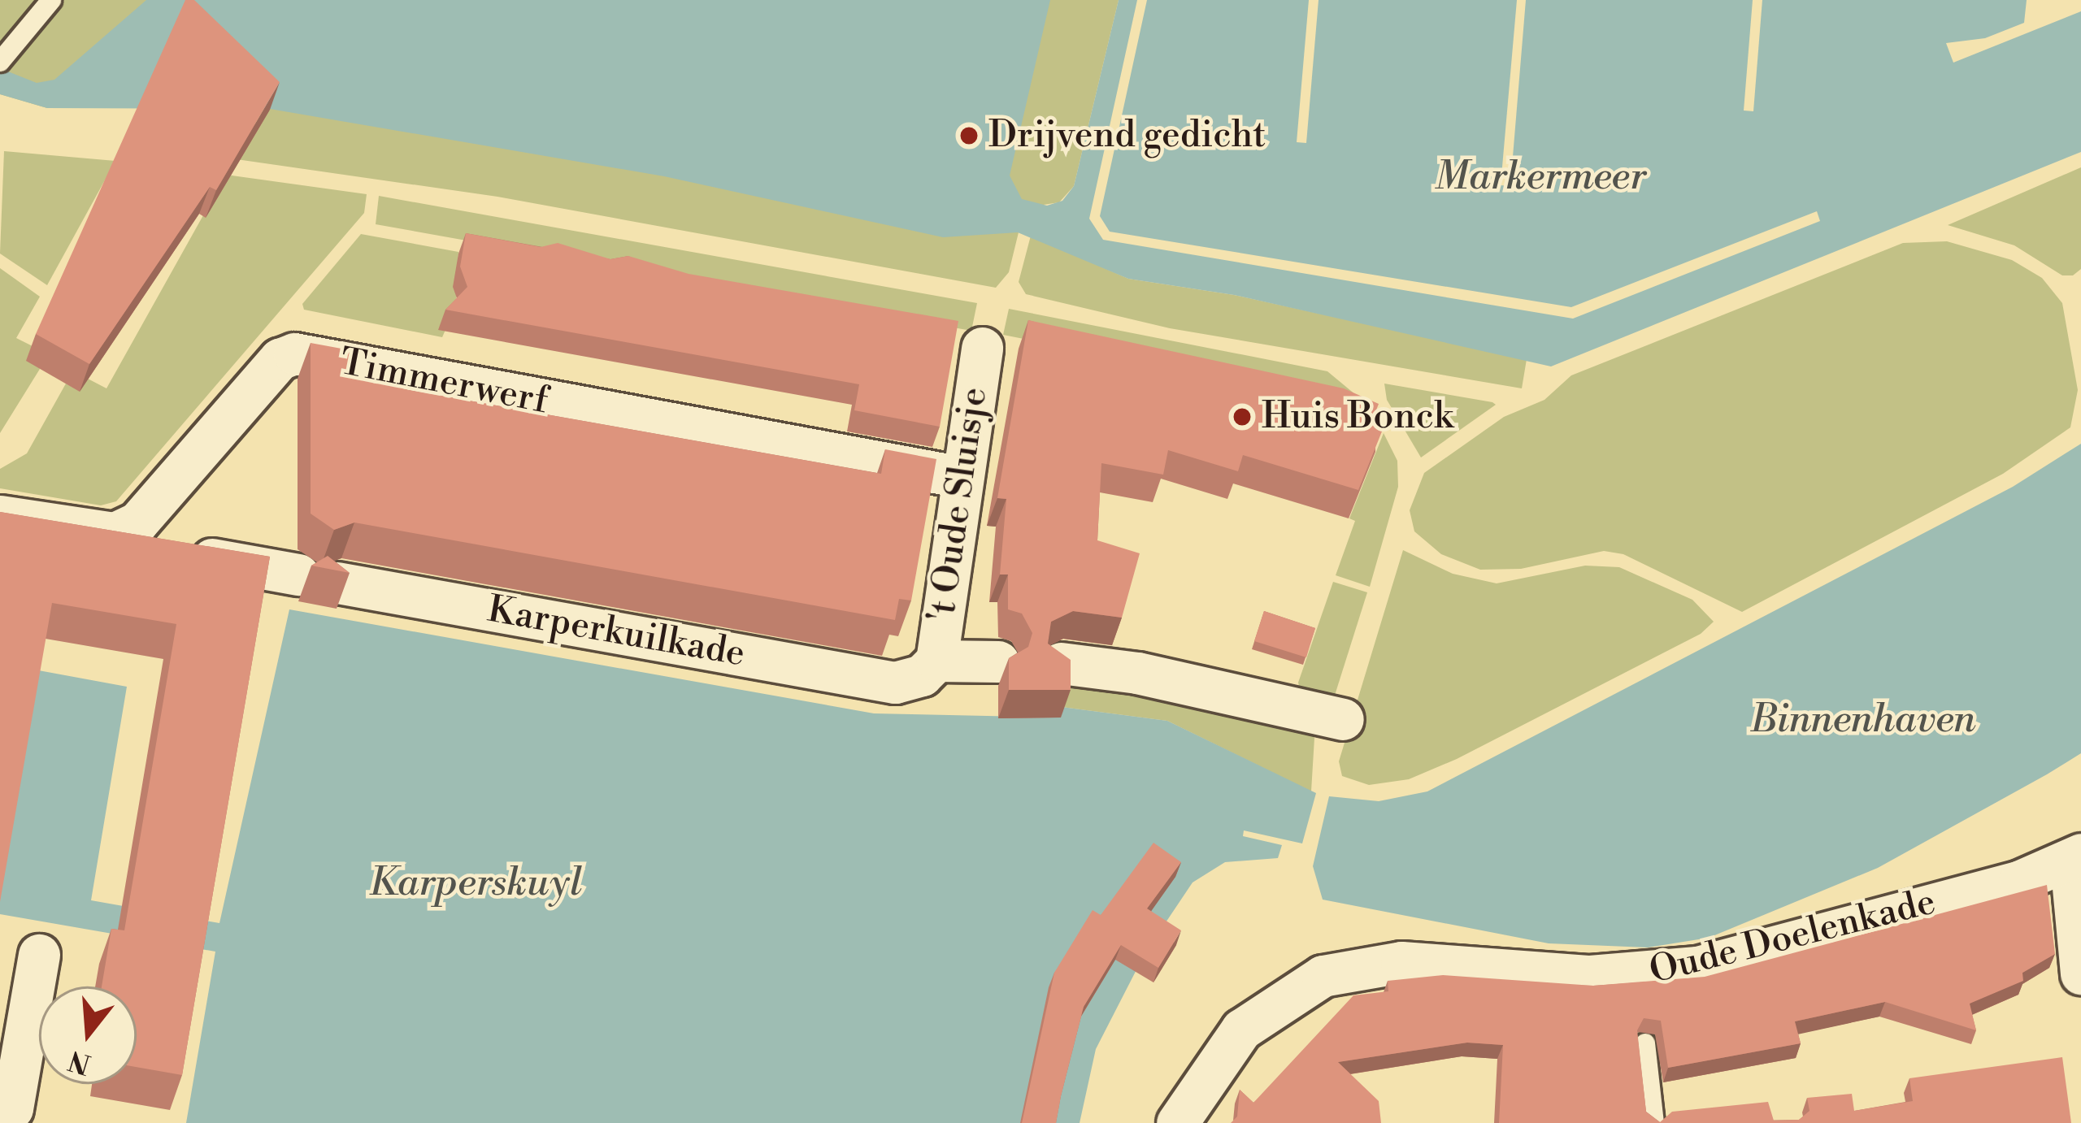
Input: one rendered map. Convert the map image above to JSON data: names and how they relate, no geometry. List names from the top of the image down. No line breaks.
{"streets":{"street":["Timmerwerf","'t Oude Sluisje","Karperkuilkade","Oude Doelenkade"]},"crossings":[["Timmerwerf","'t Oude Sluisje"],["Timmerwerf","Karperkuilkade"],["'t Oude Sluisje","Karperkuilkade"]],"water":["Markermeer","Binnenhaven","Karperskuyl"],"places":["Drijvend gedicht","Huis Bonck"],"north":"bottom"}
